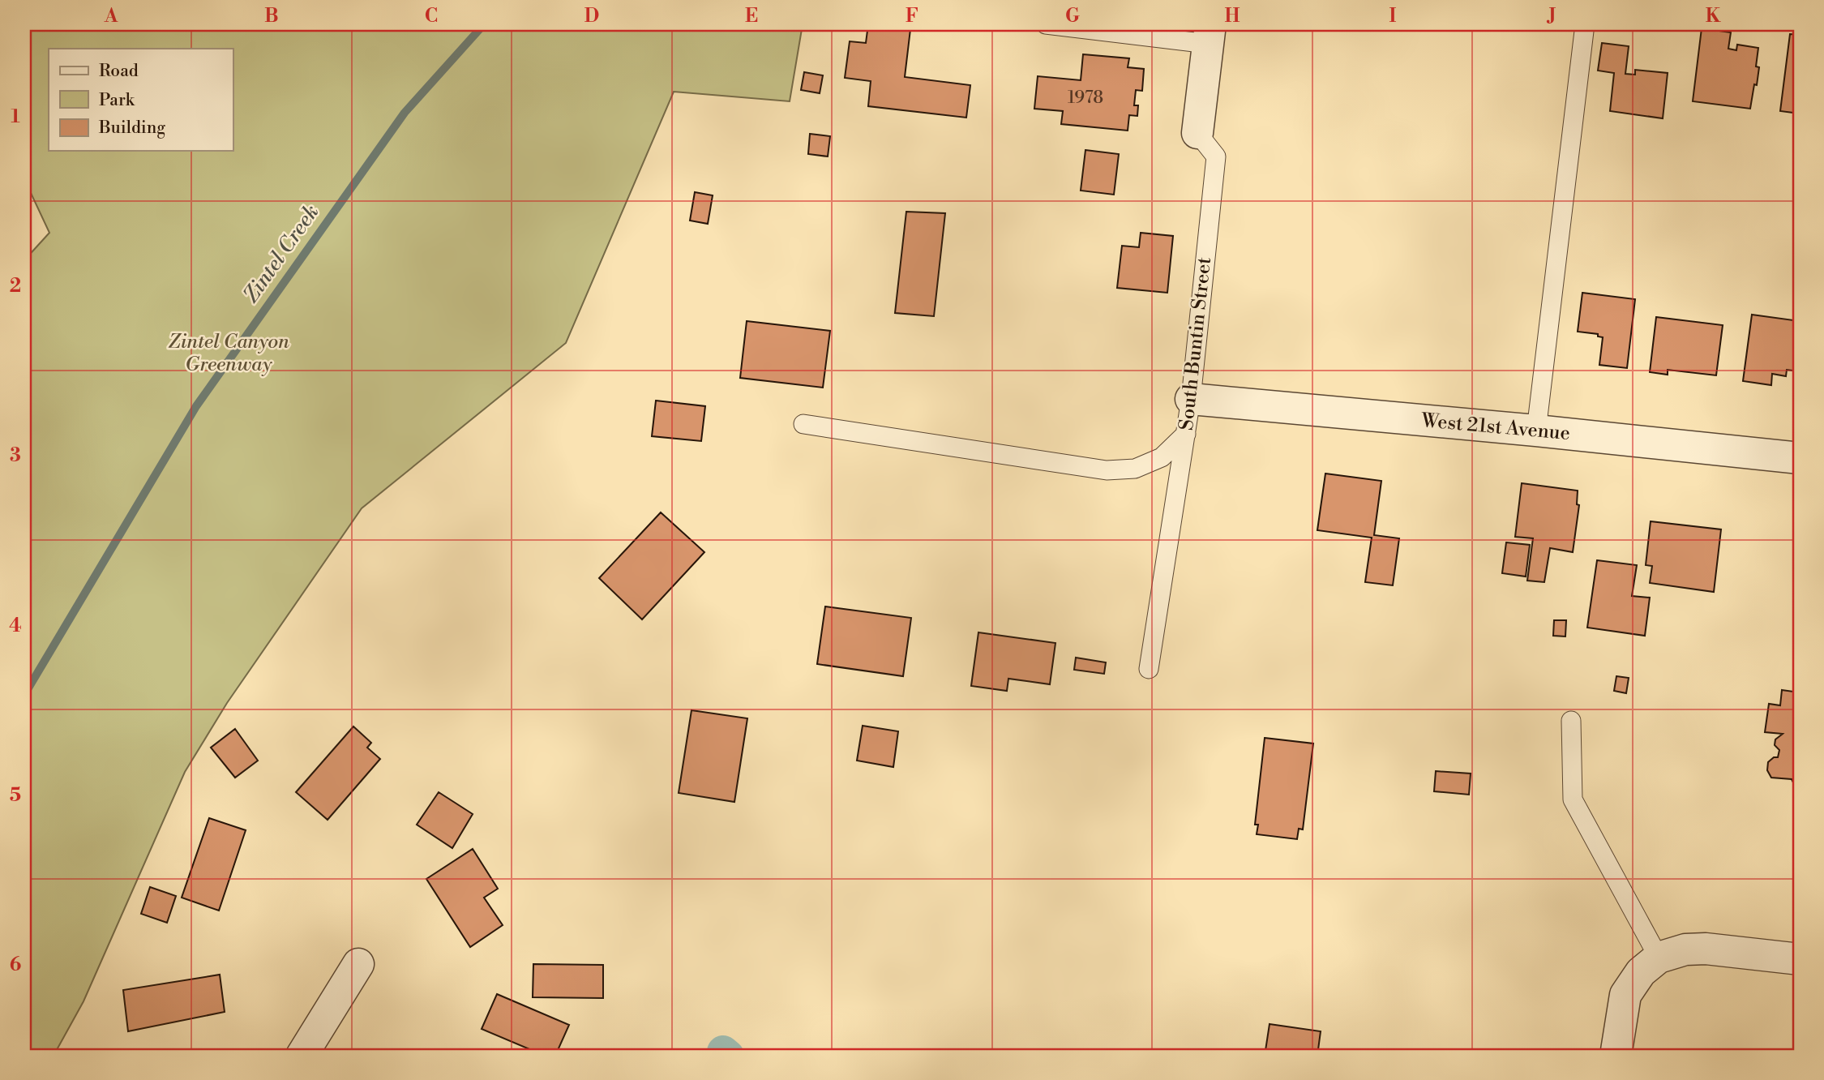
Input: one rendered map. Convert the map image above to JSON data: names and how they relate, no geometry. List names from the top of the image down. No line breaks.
{"streets":{"street":["South Buntin Street","West 21st Avenue"]},"crossings":[["South Buntin Street","West 21st Avenue"]],"water":["Zintel Creek"],"parks":["Zintel Canyon Greenway"],"house_numbers":["1978"],"legend":["Road","Park","Building"],"grid":{"columns":["A","B","C","D","E","F","G","H","I","J","K"],"rows":["1","2","3","4","5","6"]}}
